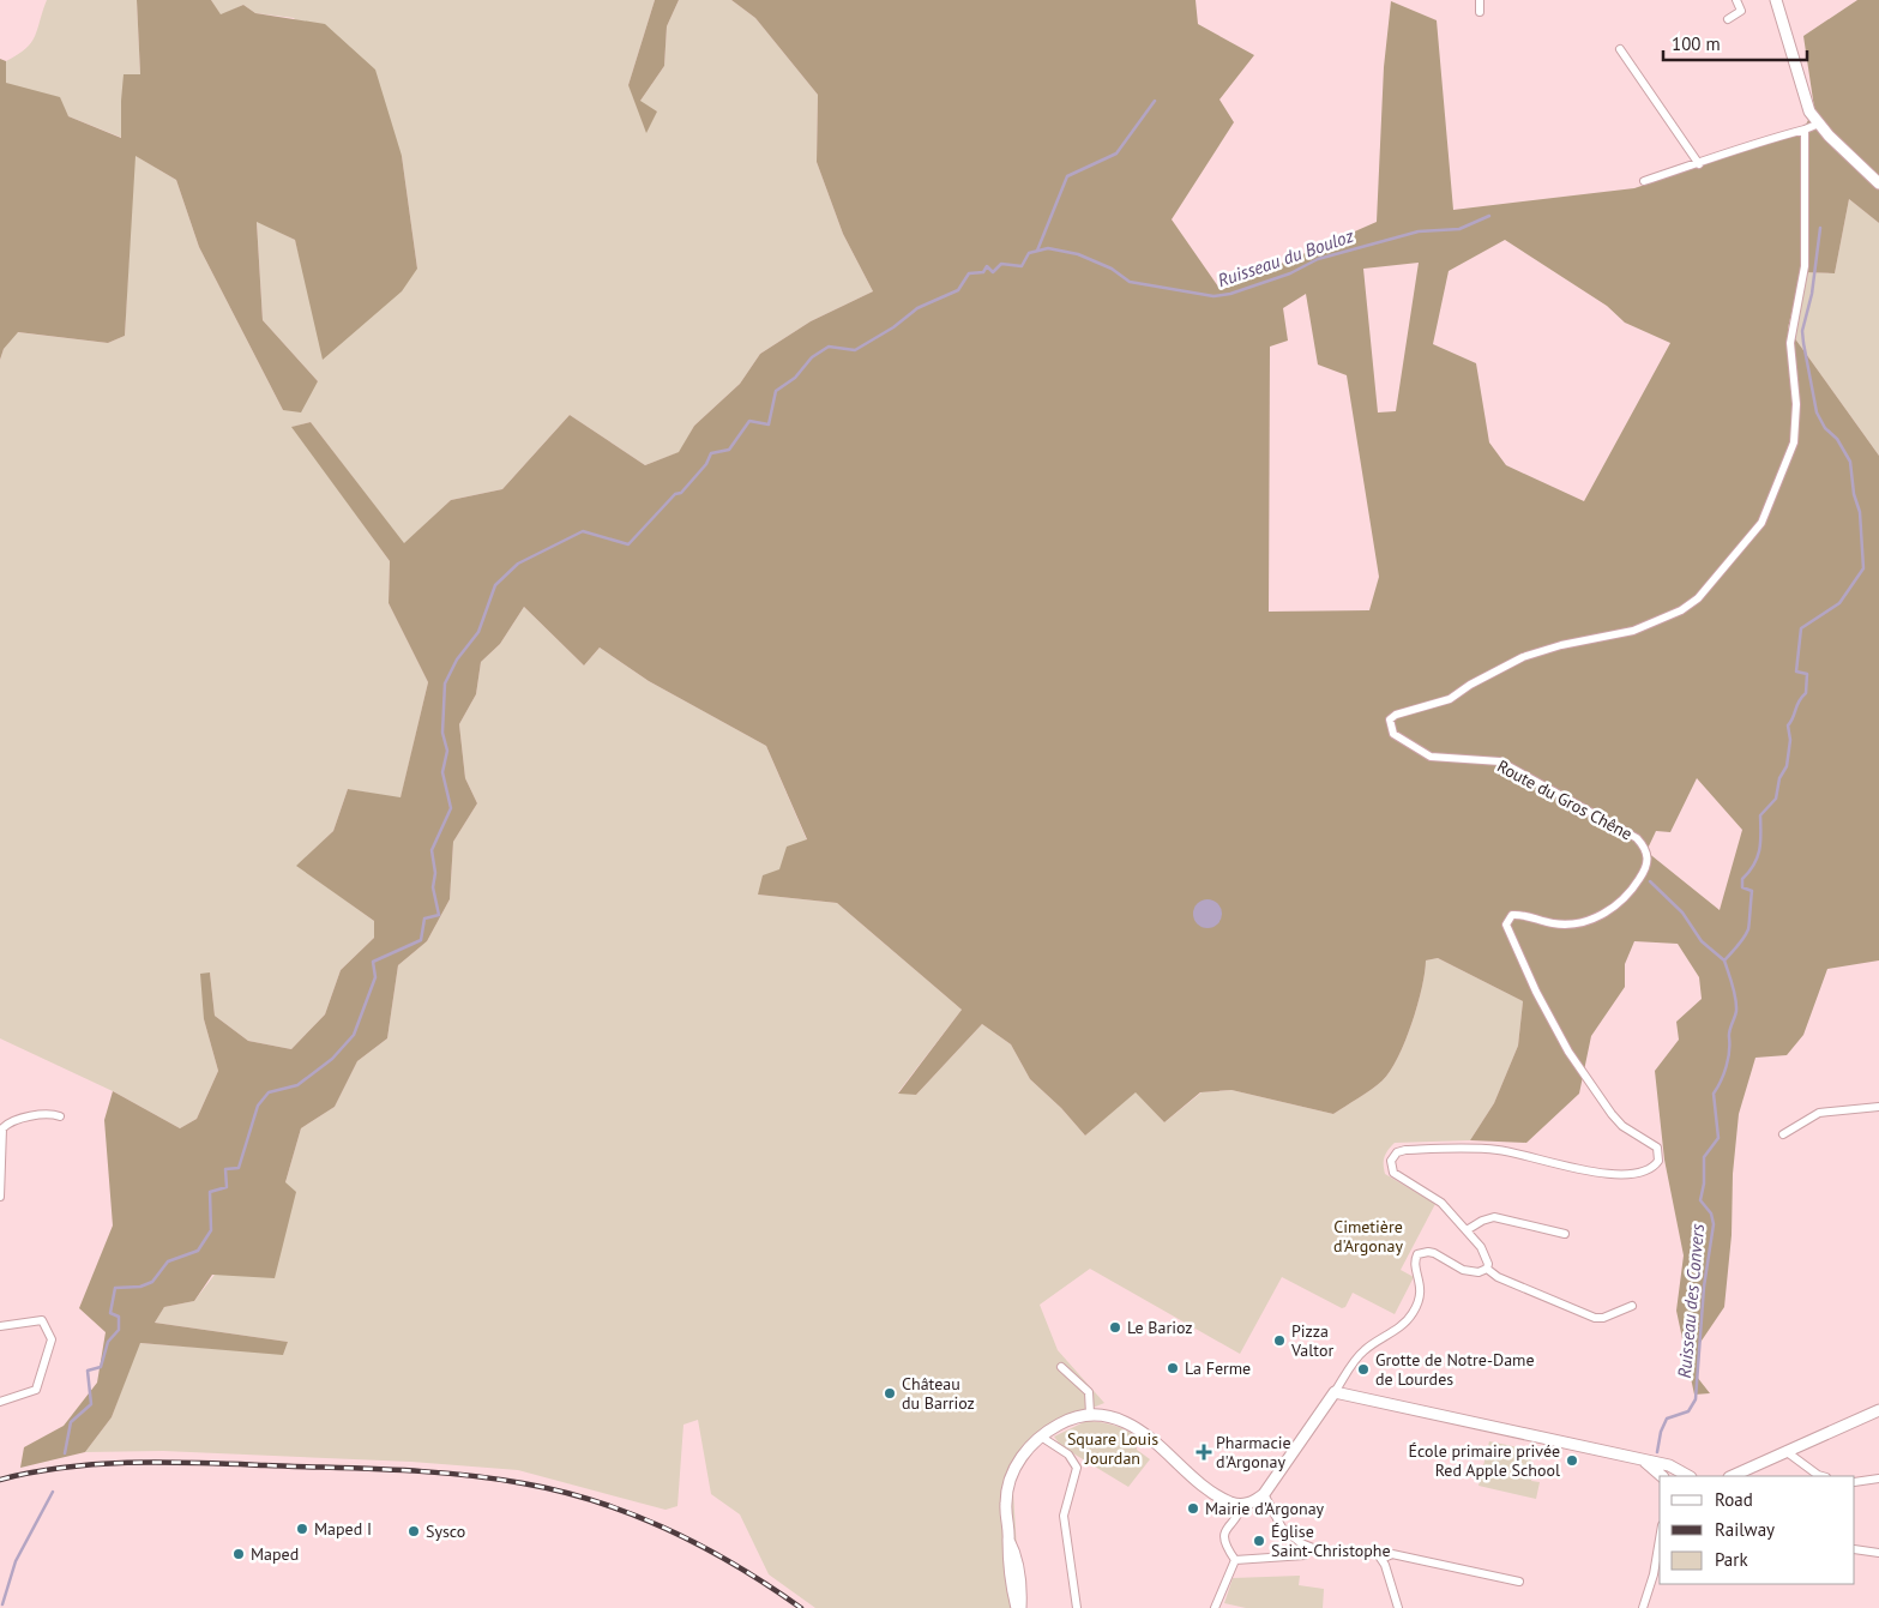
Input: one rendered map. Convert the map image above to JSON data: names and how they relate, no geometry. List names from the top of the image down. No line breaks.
{"streets":{"street":["Route du Gros Chêne"]},"water":["Ruisseau du Bouloz","Ruisseau des Convers"],"parks":["Cimetière d'Argonay","Square Louis Jourdan"],"places":{"other":["Le Barioz","Pizza Valtor","La Ferme","Grotte de Notre-Dame de Lourdes","Château du Barrioz","École primaire privée Red Apple School","Mairie d'Argonay","Maped I","Sysco","Église Saint-Christophe","Maped"],"health":["Pharmacie d'Argonay"]},"legend":["Road","Railway","Park"],"scale_bar":"100 m"}
